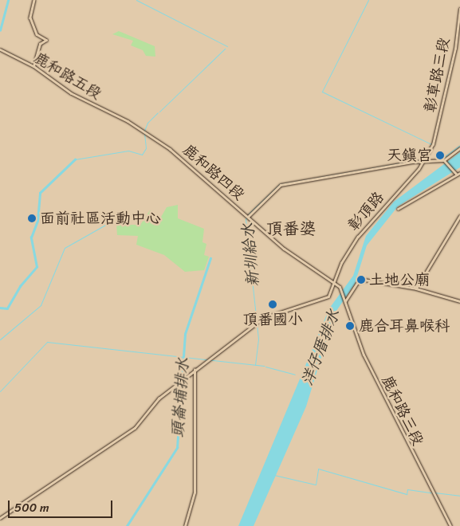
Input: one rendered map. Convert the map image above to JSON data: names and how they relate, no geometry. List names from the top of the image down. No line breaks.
{"streets":{"main road":["鹿和路五段","鹿和路四段","鹿和路三段"],"street":["彰草路三段","彰頂路"]},"crossings":[["彰草路三段","彰頂路"],["鹿和路五段","鹿和路四段"],["鹿和路四段","彰頂路"],["鹿和路四段","鹿和路三段"]],"districts":["頂番婆"],"water":["新圳給水","洋仔厝排水","頭崙埔排水"],"places":["天鎮宮","面前社區活動中心","土地公廟","頂番國小","鹿合耳鼻喉科"],"scale_bar":"500 m"}
